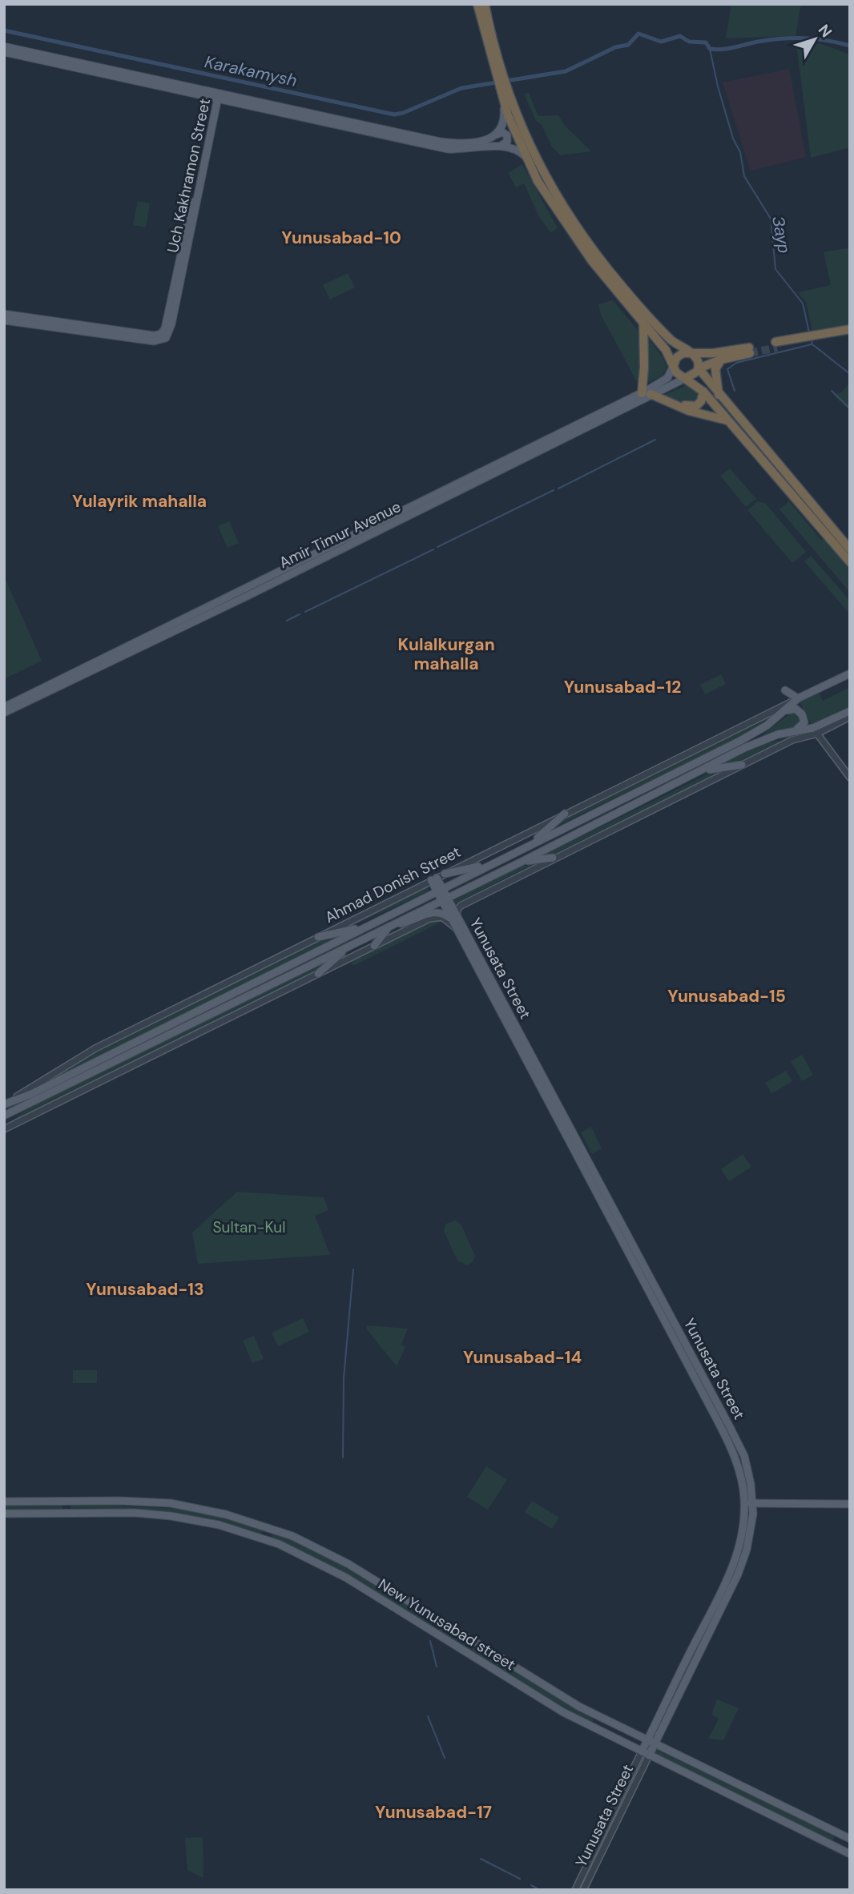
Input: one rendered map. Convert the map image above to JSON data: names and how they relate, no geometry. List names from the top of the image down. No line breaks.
{"streets":{"main road":["Uch Kakhramon Street","Amir Timur Avenue","Ahmad Donish Street","Yunusata Street","New Yunusabad street"]},"crossings":[["Ahmad Donish Street","Yunusata Street"],["Yunusata Street","New Yunusabad street"]],"districts":["Yunusabad-10","Yulayrik mahalla","Kulalkurgan mahalla","Yunusabad-12","Yunusabad-15","Yunusabad-13","Yunusabad-14","Yunusabad-17"],"water":["Karakamysh","Заур"],"parks":["Sultan-Kul"],"north":"top right"}
